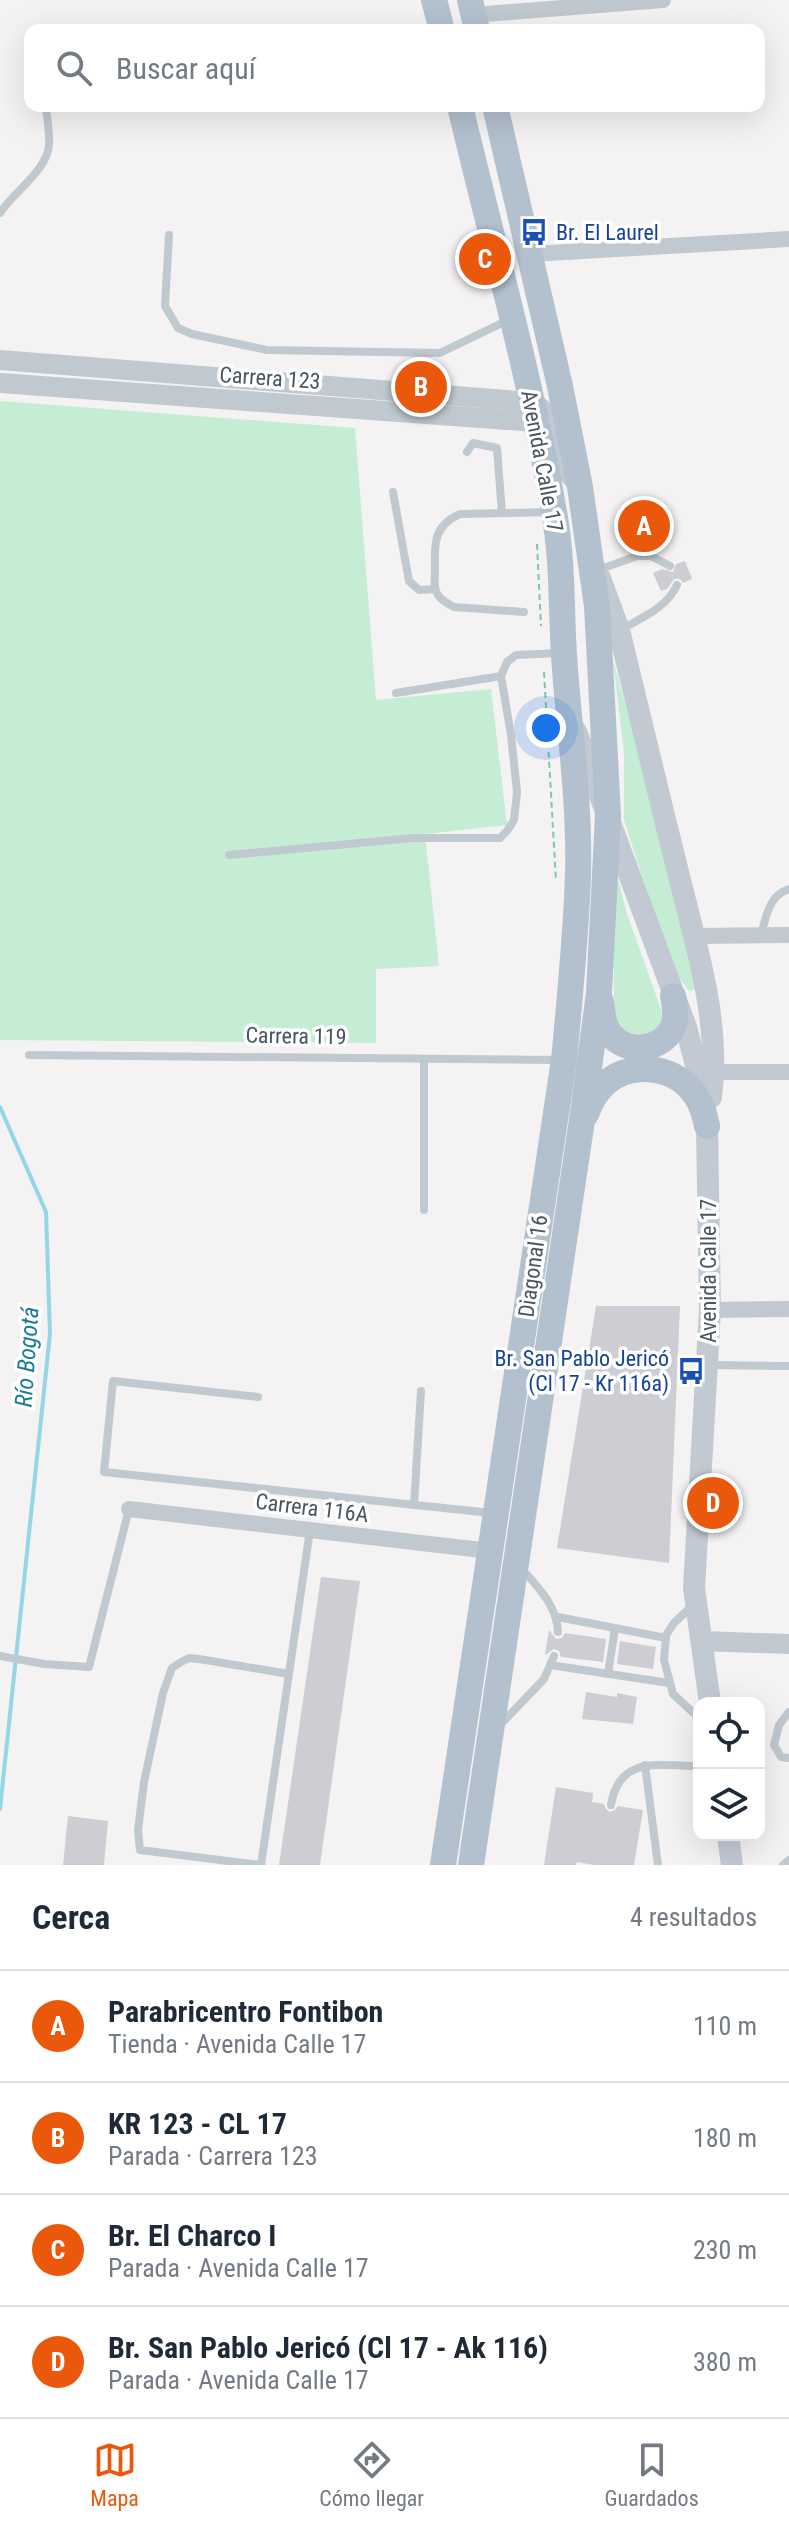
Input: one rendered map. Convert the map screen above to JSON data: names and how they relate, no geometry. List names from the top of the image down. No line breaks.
{"streets":{"main road":["Avenida Calle 17","Diagonal 16"],"street":["Carrera 123","Carrera 116A"],"lane":["Carrera 119"]},"crossings":[["Carrera 123","Avenida Calle 17"],["Avenida Calle 17","Diagonal 16"],["Carrera 119","Diagonal 16"],["Diagonal 16","Carrera 116A"]],"water":["Río Bogotá"],"places":{"bus stop":["Br. El Laurel","Br. San Pablo Jericó (Cl 17 - Kr 116a)"]},"page":{"search":"Buscar aquí","pins":["C","B","A","D"],"heading":["Cerca","4 resultados"],"list":[{"mark":"A","name":"Parabricentro Fontibon","note":"Tienda · Avenida Calle 17","value":"110 m"},{"mark":"B","name":"KR 123 - CL 17","note":"Parada · Carrera 123","value":"180 m"},{"mark":"C","name":"Br. El Charco I","note":"Parada · Avenida Calle 17","value":"230 m"},{"mark":"D","name":"Br. San Pablo Jericó (Cl 17 - Ak 116)","note":"Parada · Avenida Calle 17","value":"380 m"}],"nav":["Mapa","Cómo llegar","Guardados"]}}
